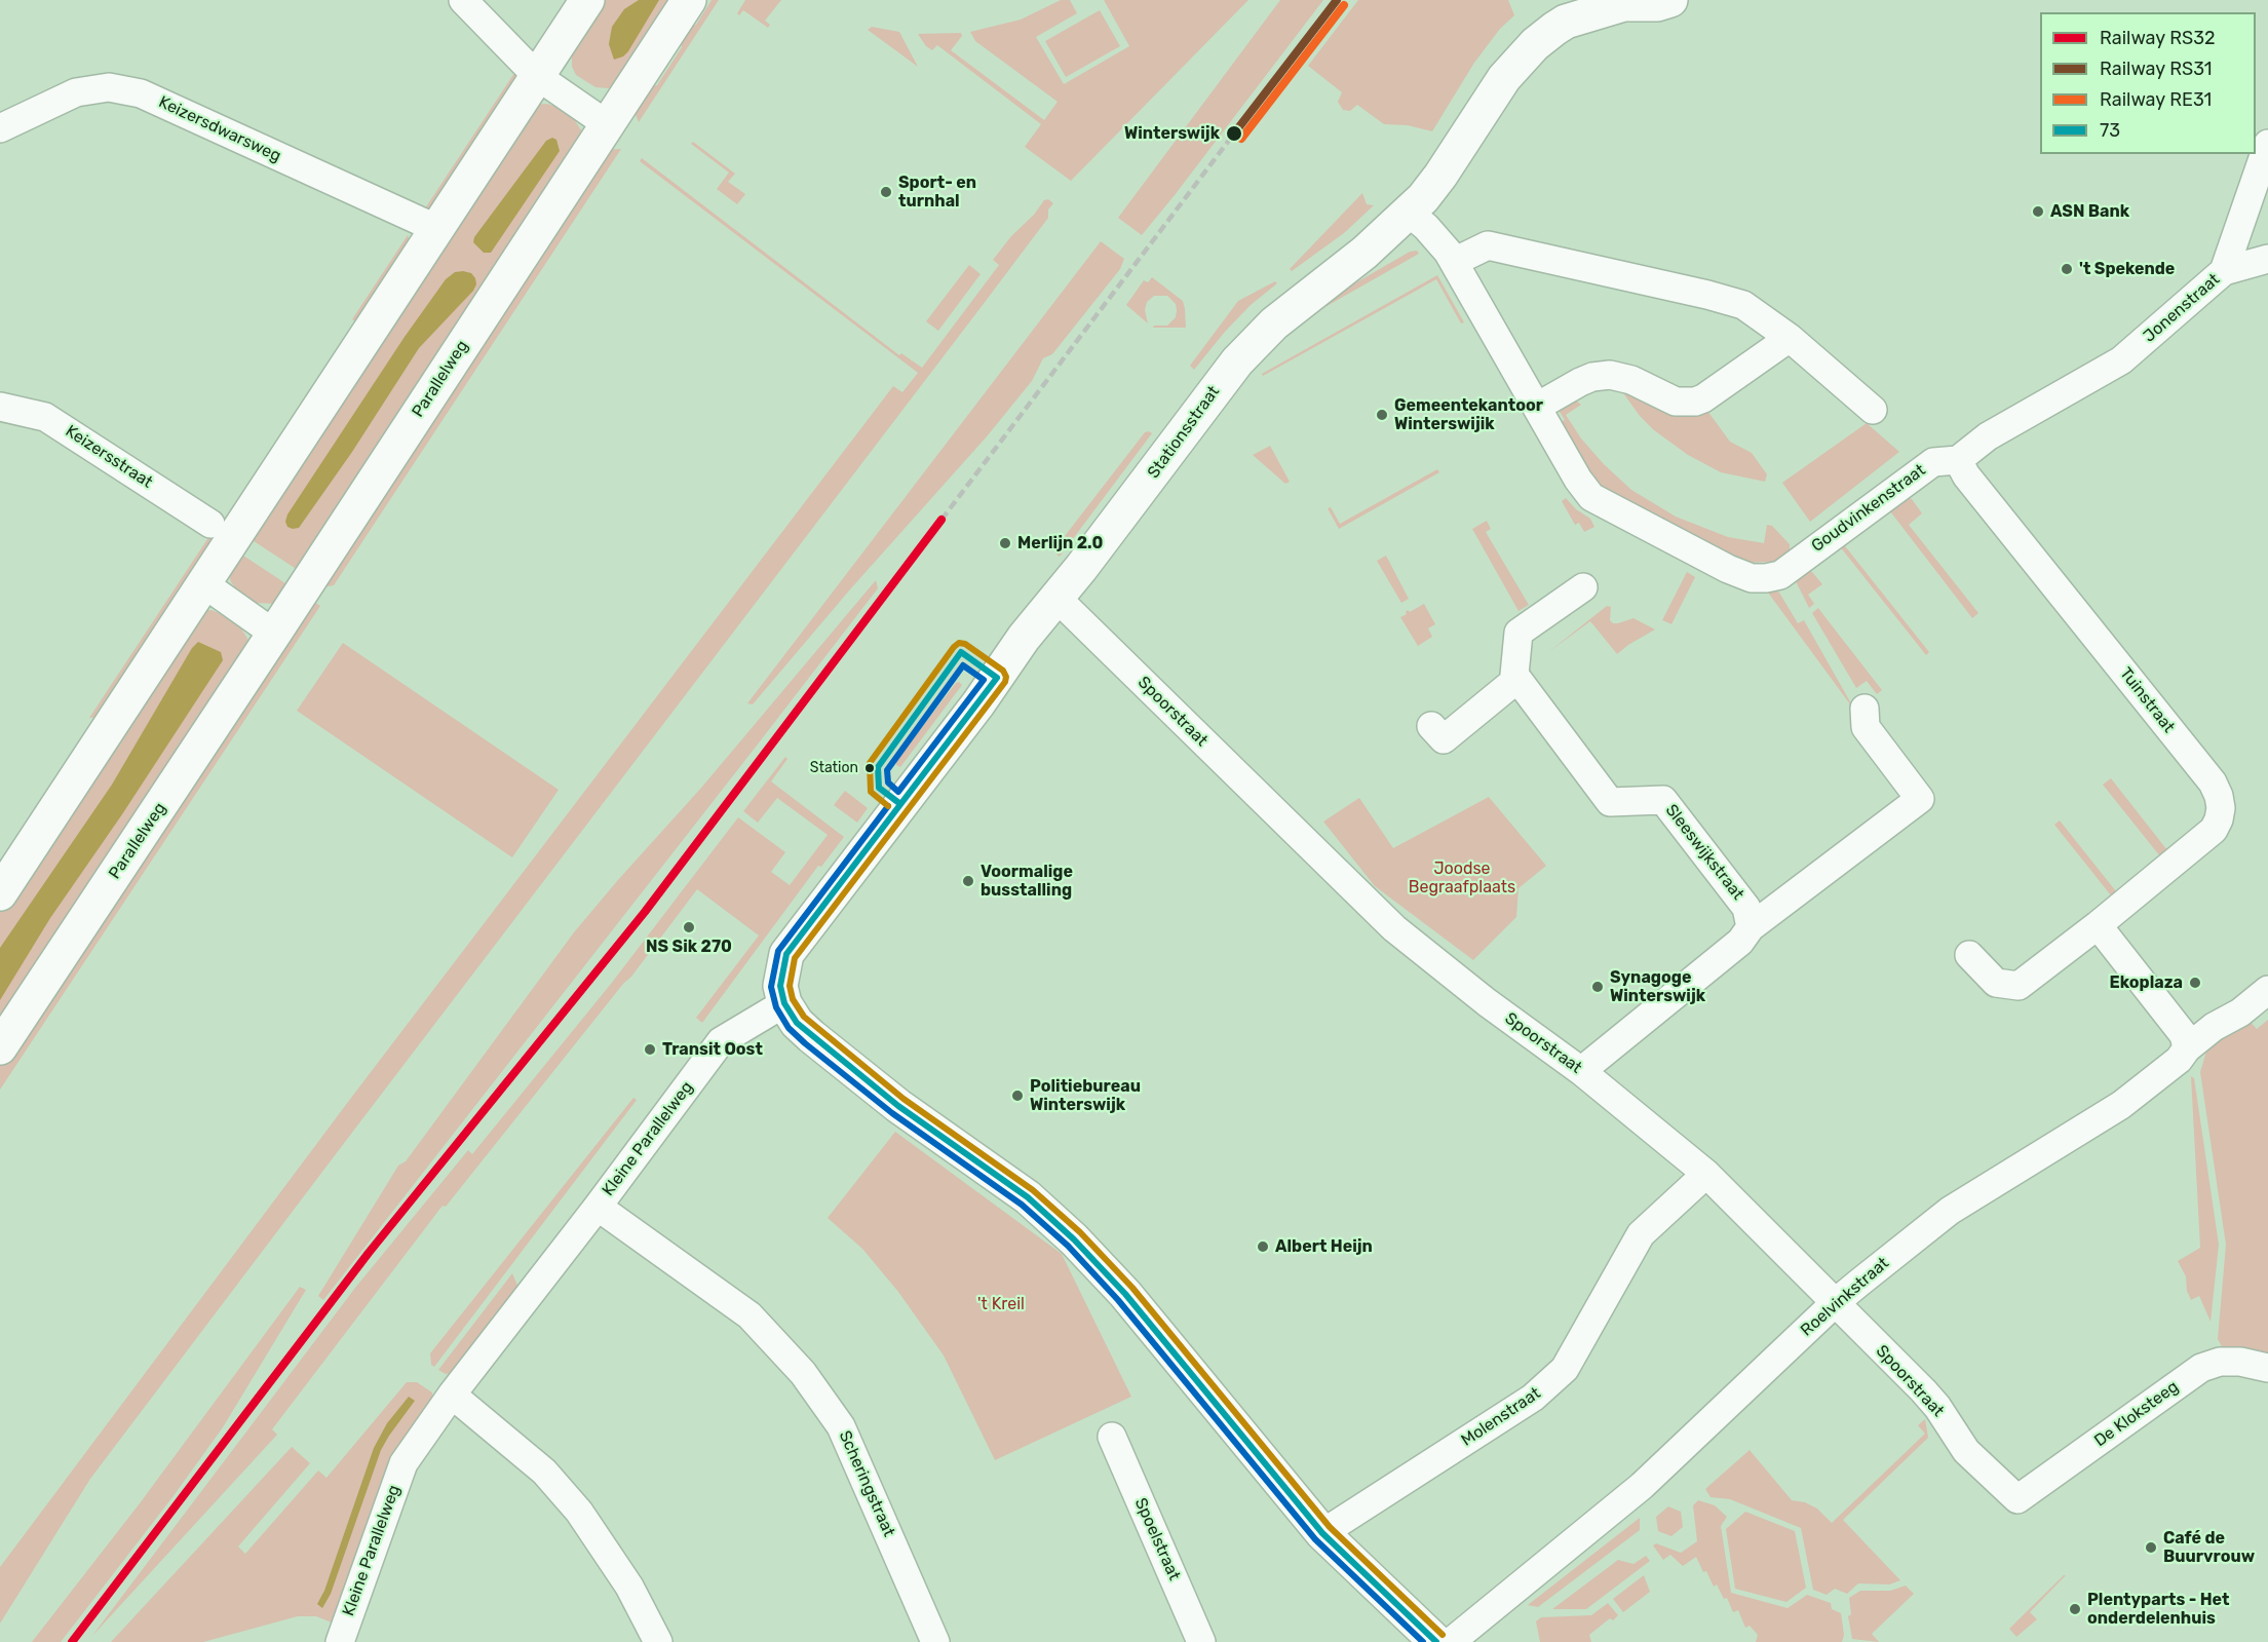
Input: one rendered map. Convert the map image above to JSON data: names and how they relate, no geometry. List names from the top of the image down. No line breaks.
{"streets":{"street":["Keizersdwarsweg","Jonenstraat","Parallelweg","Stationsstraat","Keizersstraat","Goudvinkenstraat","Tuinstraat","Spoorstraat","Sleeswijkstraat","Kleine Parallelweg","Roelvinkstraat","De Kloksteeg","Molenstraat","Scheringstraat","Spoelstraat"]},"crossings":[["Jonenstraat","Goudvinkenstraat"],["Stationsstraat","Spoorstraat"],["Goudvinkenstraat","Tuinstraat"],["Spoorstraat","Roelvinkstraat"],["Spoorstraat","De Kloksteeg"],["Spoorstraat","Molenstraat"],["Kleine Parallelweg","Scheringstraat"]],"parks":["Joodse Begraafplaats","'t Kreil"],"places":["Winterswijk","Sport- en turnhal","ASN Bank","'t Spekende","Gemeentekantoor Winterswijik","Merlijn 2.0","Station","Voormalige busstalling","NS Sik 270","Ekoplaza","Synagoge Winterswijk","Transit Oost","Politiebureau Winterswijk","Albert Heijn","Café de Buurvrouw","Plentyparts - Het onderdelenhuis"],"lines":["rail line RS31","rail line RE31","rail line RS32","transit line 73"],"legend":["Railway RS32","Railway RS31","Railway RE31","73"]}
